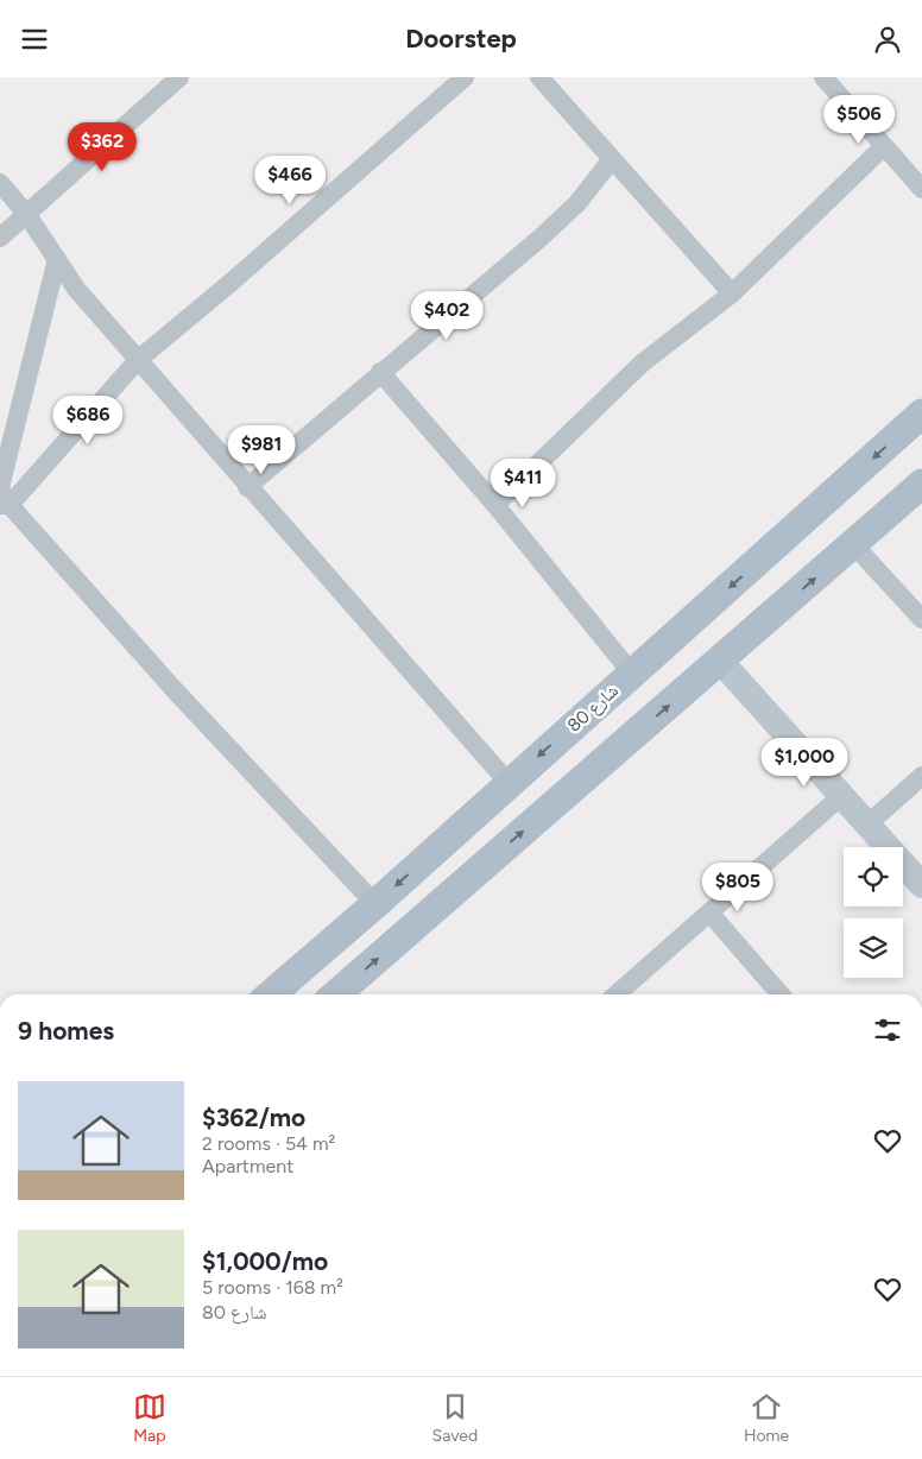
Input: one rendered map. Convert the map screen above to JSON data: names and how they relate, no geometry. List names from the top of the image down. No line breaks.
{"streets":{"main road":["شارع 80"]},"page":{"header":"Doorstep","price":["$506","$362","$466","$402","$686","$981","$411","$1,000","$805"],"heading":"9 homes","list":[{"name":"$362/mo","note":"2 rooms · 54 m² · Apartment"},{"name":"$1,000/mo","note":"5 rooms · 168 m² · شارع 80"}],"tabs":["Map","Saved","Home"]}}
